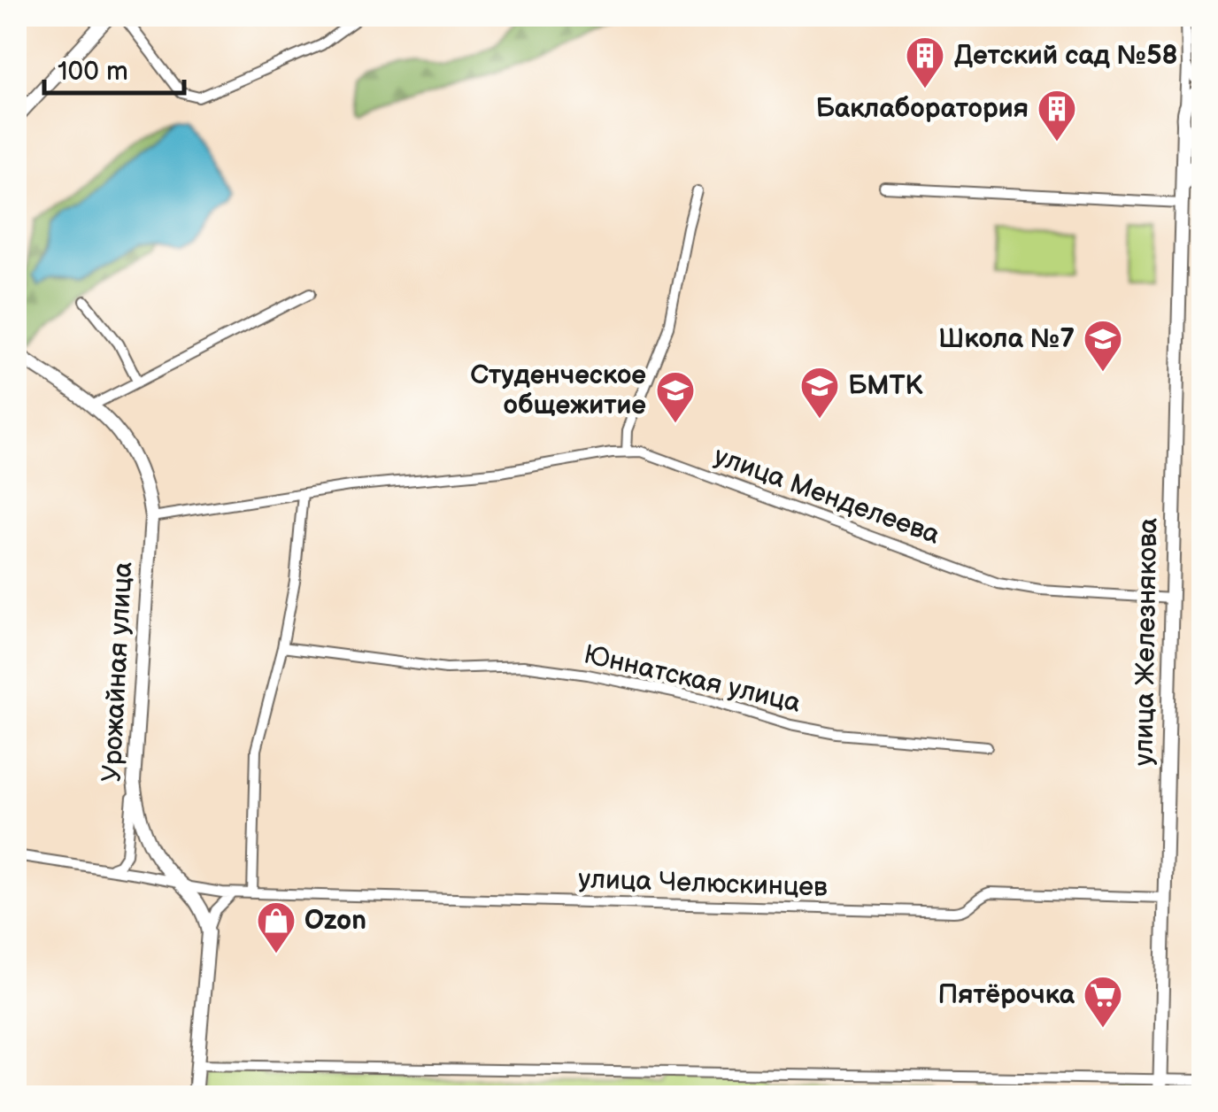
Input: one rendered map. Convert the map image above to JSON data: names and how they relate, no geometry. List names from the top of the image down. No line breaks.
{"streets":{"street":["улица Менделеева","улица Железнякова","Урожайная улица","Юннатская улица","улица Челюскинцев"]},"crossings":[["улица Менделеева","улица Железнякова"],["улица Менделеева","Урожайная улица"],["улица Железнякова","улица Челюскинцев"],["Урожайная улица","улица Челюскинцев"]],"places":{"building":["Детский сад №58","Баклаборатория"],"school or university":["Школа №7","БМТК","Студенческое общежитие"],"shop":["Ozon"],"supermarket":["Пятёрочка"]},"scale_bar":"100 m"}
